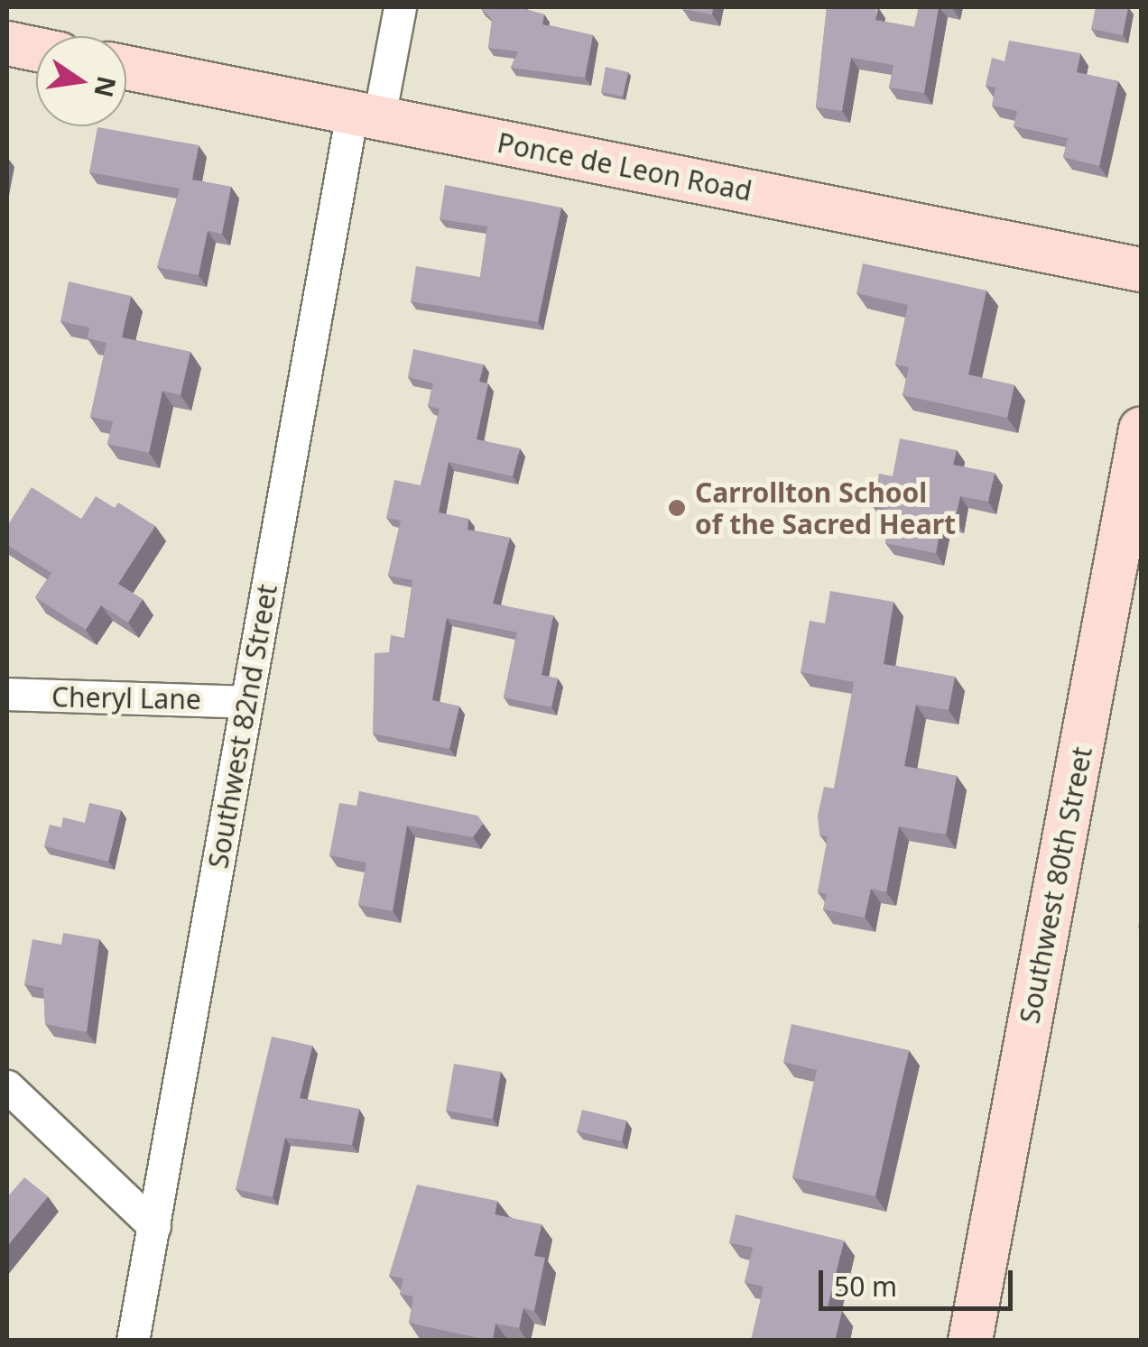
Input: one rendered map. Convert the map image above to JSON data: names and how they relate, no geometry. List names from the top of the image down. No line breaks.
{"streets":{"street":["Ponce de Leon Road","Cheryl Lane","Southwest 82nd Street","Southwest 80th Street"]},"crossings":[["Ponce de Leon Road","Southwest 82nd Street"],["Cheryl Lane","Southwest 82nd Street"]],"places":["Carrollton School of the Sacred Heart"],"scale_bar":"50 m","north":"right"}
